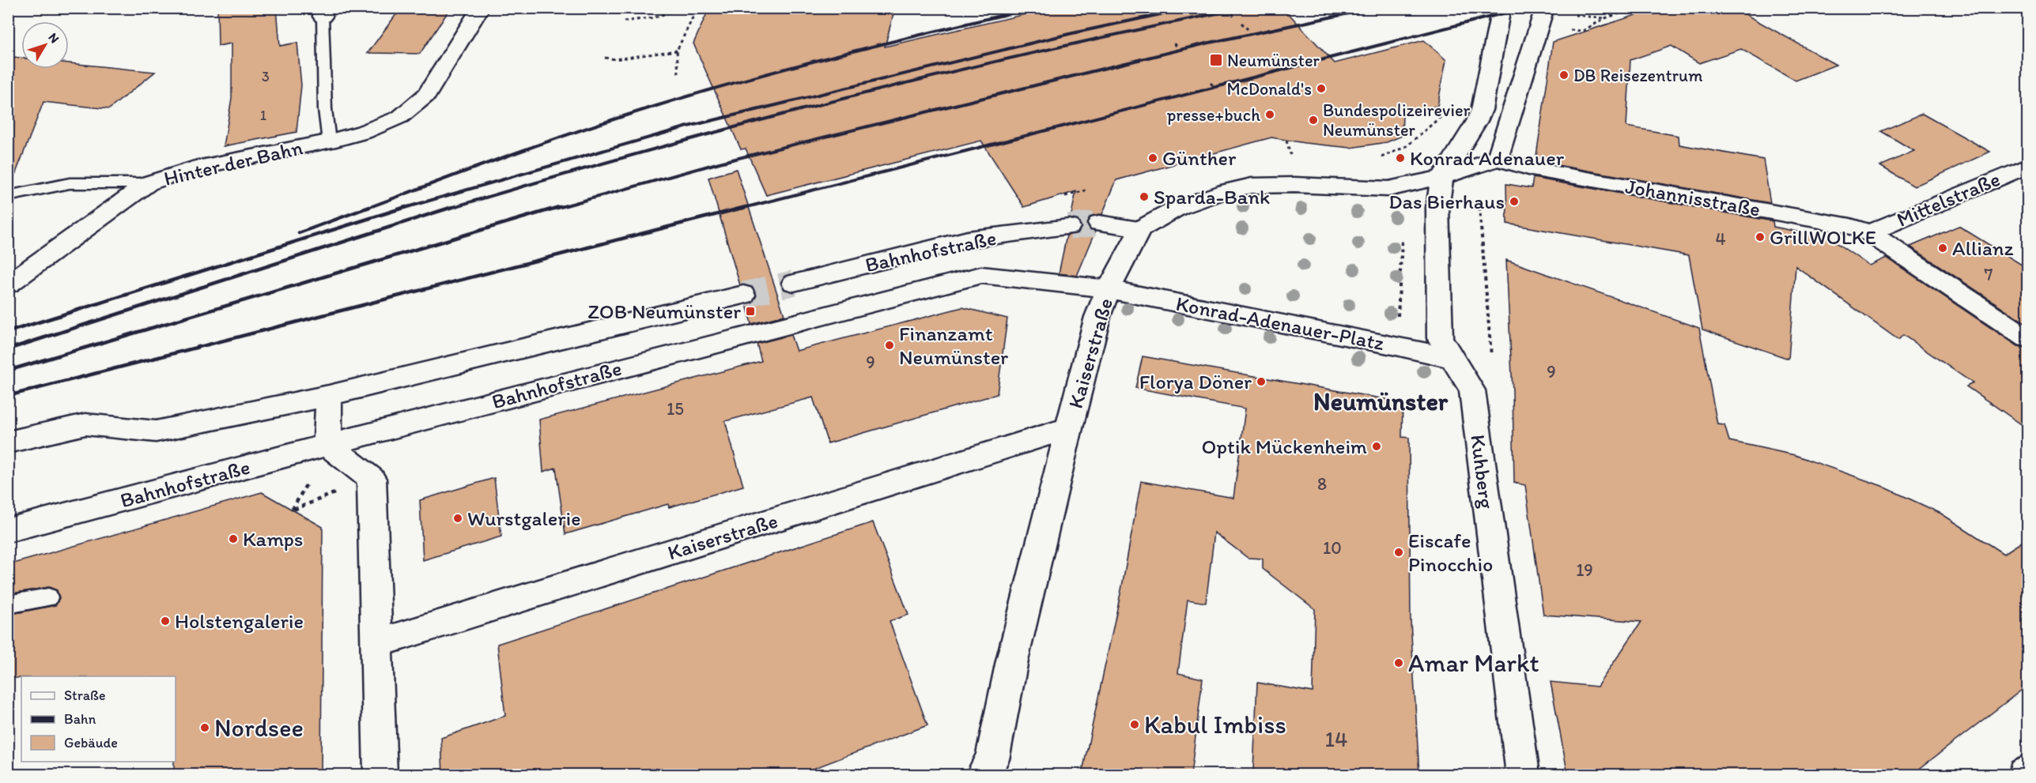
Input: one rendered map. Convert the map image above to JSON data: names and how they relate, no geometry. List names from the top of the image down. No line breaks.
{"streets":{"street":["Hinter der Bahn","Johannisstraße","Mittelstraße","Bahnhofstraße","Konrad-Adenauer-Platz","Kaiserstraße","Kuhberg"]},"crossings":[["Johannisstraße","Mittelstraße"],["Bahnhofstraße","Konrad-Adenauer-Platz"],["Bahnhofstraße","Kaiserstraße"],["Konrad-Adenauer-Platz","Kaiserstraße"],["Konrad-Adenauer-Platz","Kuhberg"]],"districts":["Neumünster"],"places":{"transit":["Neumünster","ZOB Neumünster"],"other":["DB Reisezentrum","McDonald's","presse+buch","Bundespolizeirevier Neumünster","Günther","Konrad Adenauer","Sparda-Bank","Das Bierhaus","GrillWOLKE","Allianz","Finanzamt Neumünster","Florya Döner","Optik Mückenheim","Wurstgalerie","Kamps","Eiscafe Pinocchio","Holstengalerie","Amar Markt","Kabul Imbiss","Nordsee"]},"house_numbers":["3","1","4","7","9","9","15","8","10","19","14"],"legend":["Straße","Bahn","Gebäude"],"north":"top right"}
